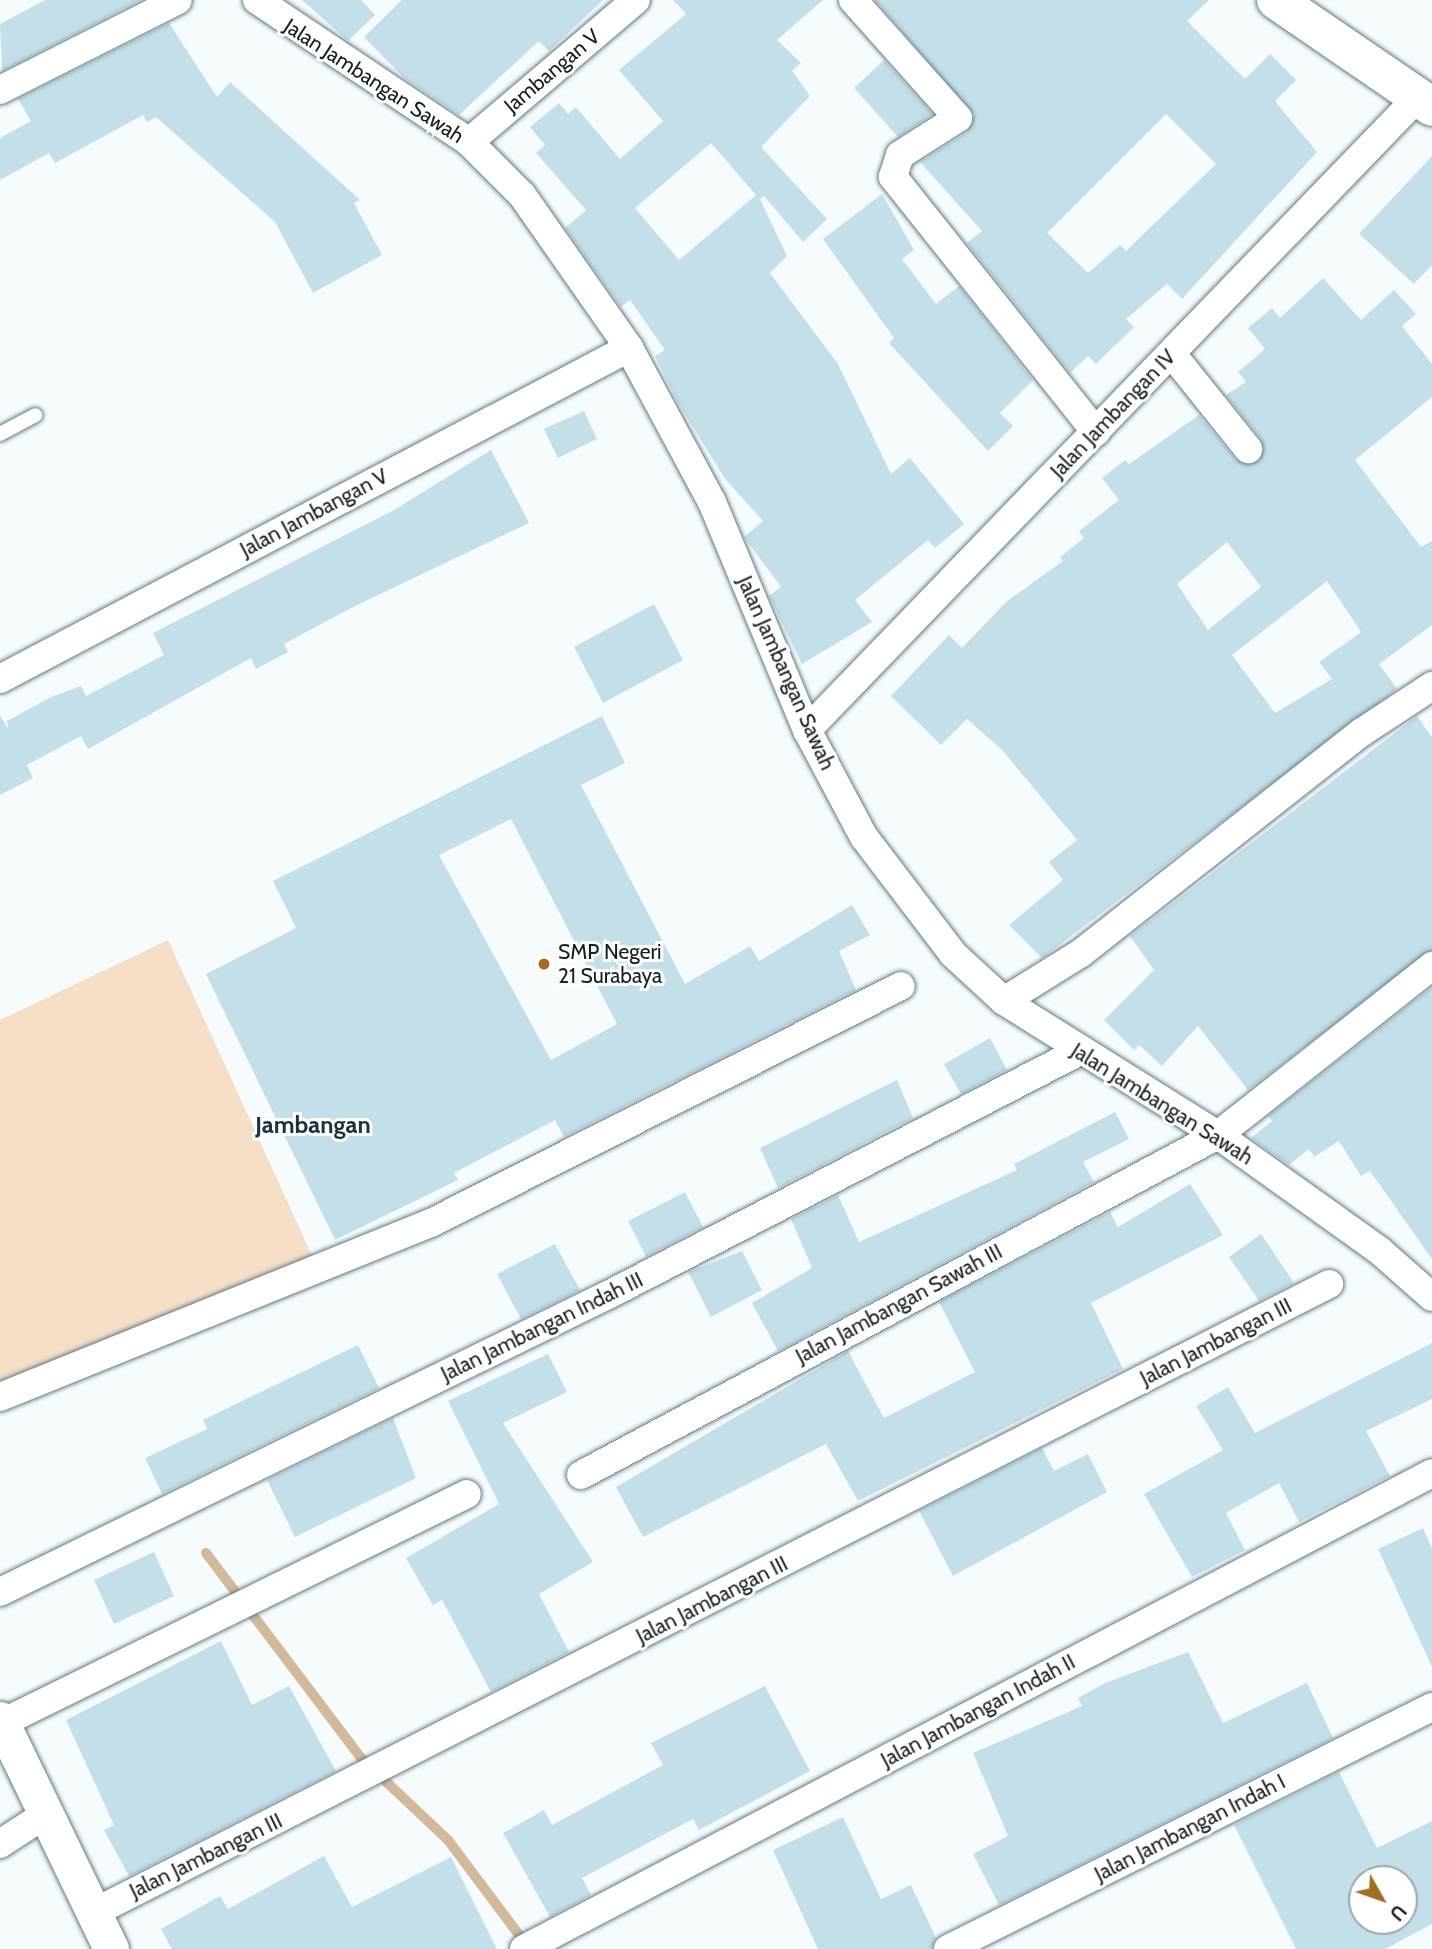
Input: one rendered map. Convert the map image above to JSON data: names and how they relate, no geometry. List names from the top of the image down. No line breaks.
{"streets":{"street":["Jambangan V","Jalan Jambangan Sawah","Jalan Jambangan IV","Jalan Jambangan V","Jalan Jambangan Sawah III","Jalan Jambangan Indah III","Jalan Jambangan III","Jalan Jambangan Indah II","Jalan Jambangan Indah I"]},"crossings":[["Jambangan V","Jalan Jambangan Sawah"],["Jalan Jambangan Sawah","Jalan Jambangan IV"],["Jalan Jambangan Sawah","Jalan Jambangan V"],["Jalan Jambangan Sawah","Jalan Jambangan Sawah III"],["Jalan Jambangan Sawah","Jalan Jambangan Indah III"]],"districts":["Jambangan"],"places":["SMP Negeri 21 Surabaya"],"north":"bottom right"}
